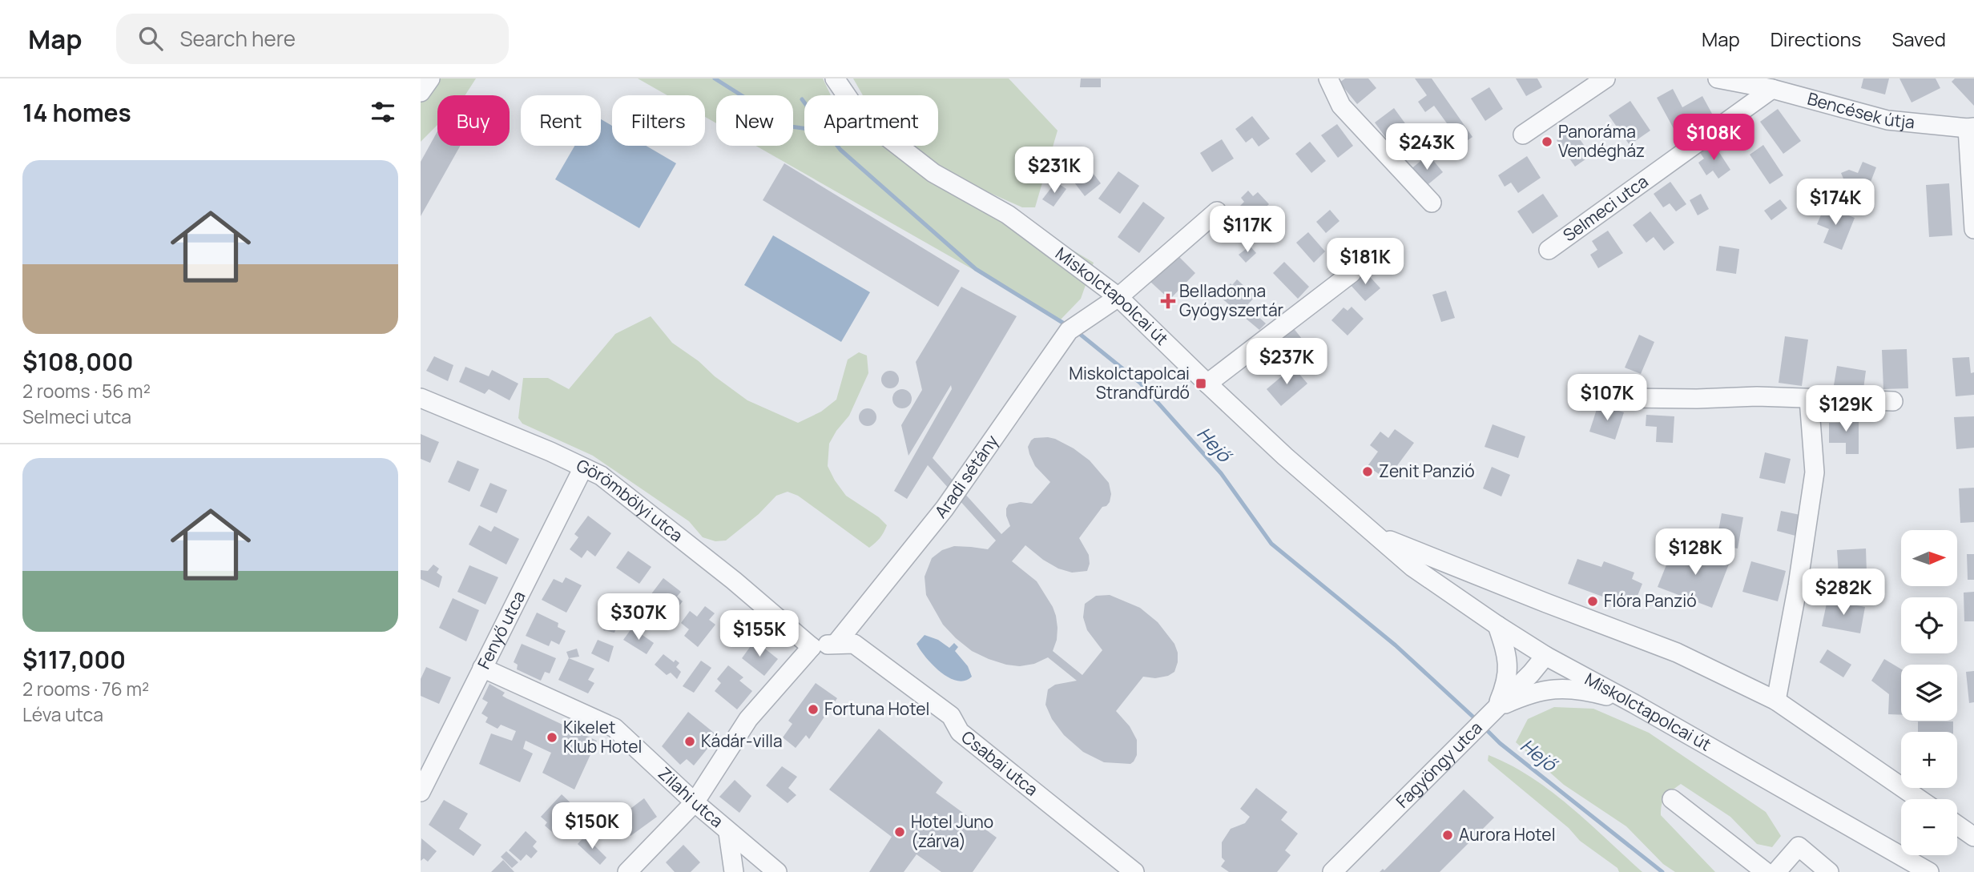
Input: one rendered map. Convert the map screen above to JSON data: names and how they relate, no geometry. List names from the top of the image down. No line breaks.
{"streets":{"street":["Bencések útja","Selmeci utca","Miskolctapolcai út","Aradi sétány","Görömbölyi utca","Fenyő utca","Csabai utca","Fagyöngy utca","Zilahi utca"]},"crossings":[["Bencések útja","Selmeci utca"],["Miskolctapolcai út","Aradi sétány"],["Miskolctapolcai út","Fagyöngy utca"],["Aradi sétány","Csabai utca"],["Görömbölyi utca","Fenyő utca"],["Fenyő utca","Zilahi utca"]],"water":["Hejő"],"places":{"other":["Panoráma Vendégház","Zenit Panzió","Flóra Panzió","Fortuna Hotel","Kikelet Klub Hotel","Kádár-villa","Hotel Juno (zárva)","Aurora Hotel"],"health":["Belladonna Gyógyszertár"],"transit":["Miskolctapolcai Strandfürdő"]},"north":"right","page":{"header":"Map","search":"Search here","nav":["Map","Directions","Saved"],"heading":"14 homes","chip":["Buy","Rent","Filters","New","Apartment"],"price":["$108K","$243K","$231K","$174K","$117K","$181K","$237K","$107K","$129K","$128K","$282K","$307K","$155K","$150K"],"list":[{"name":"$108,000","note":"2 rooms · 56 m² · Selmeci utca"},{"name":"$117,000","note":"2 rooms · 76 m² · Léva utca"}],"map_buttons":["+","−"]}}
